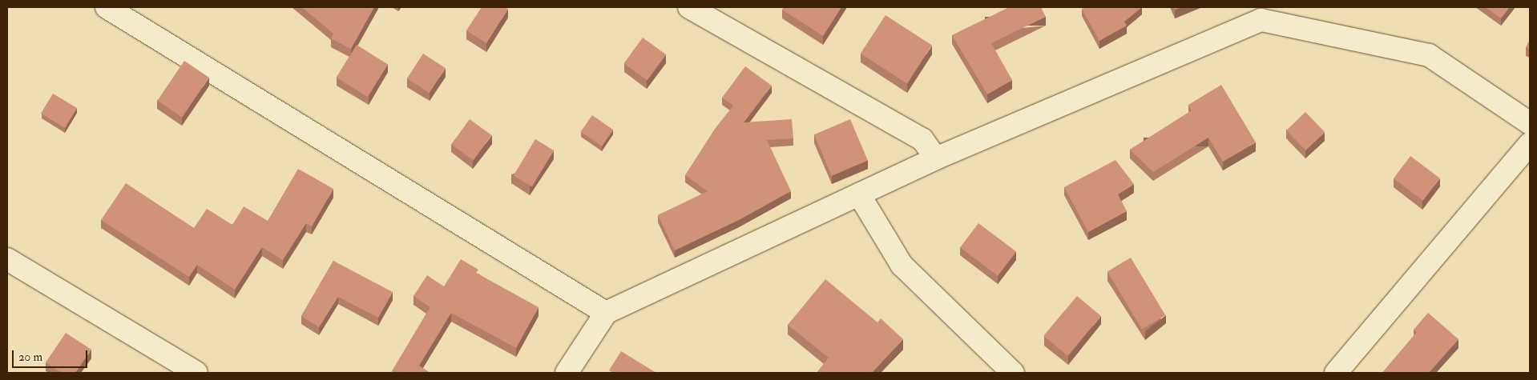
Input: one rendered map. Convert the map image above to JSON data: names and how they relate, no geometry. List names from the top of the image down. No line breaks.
{"scale_bar":"20 m"}
